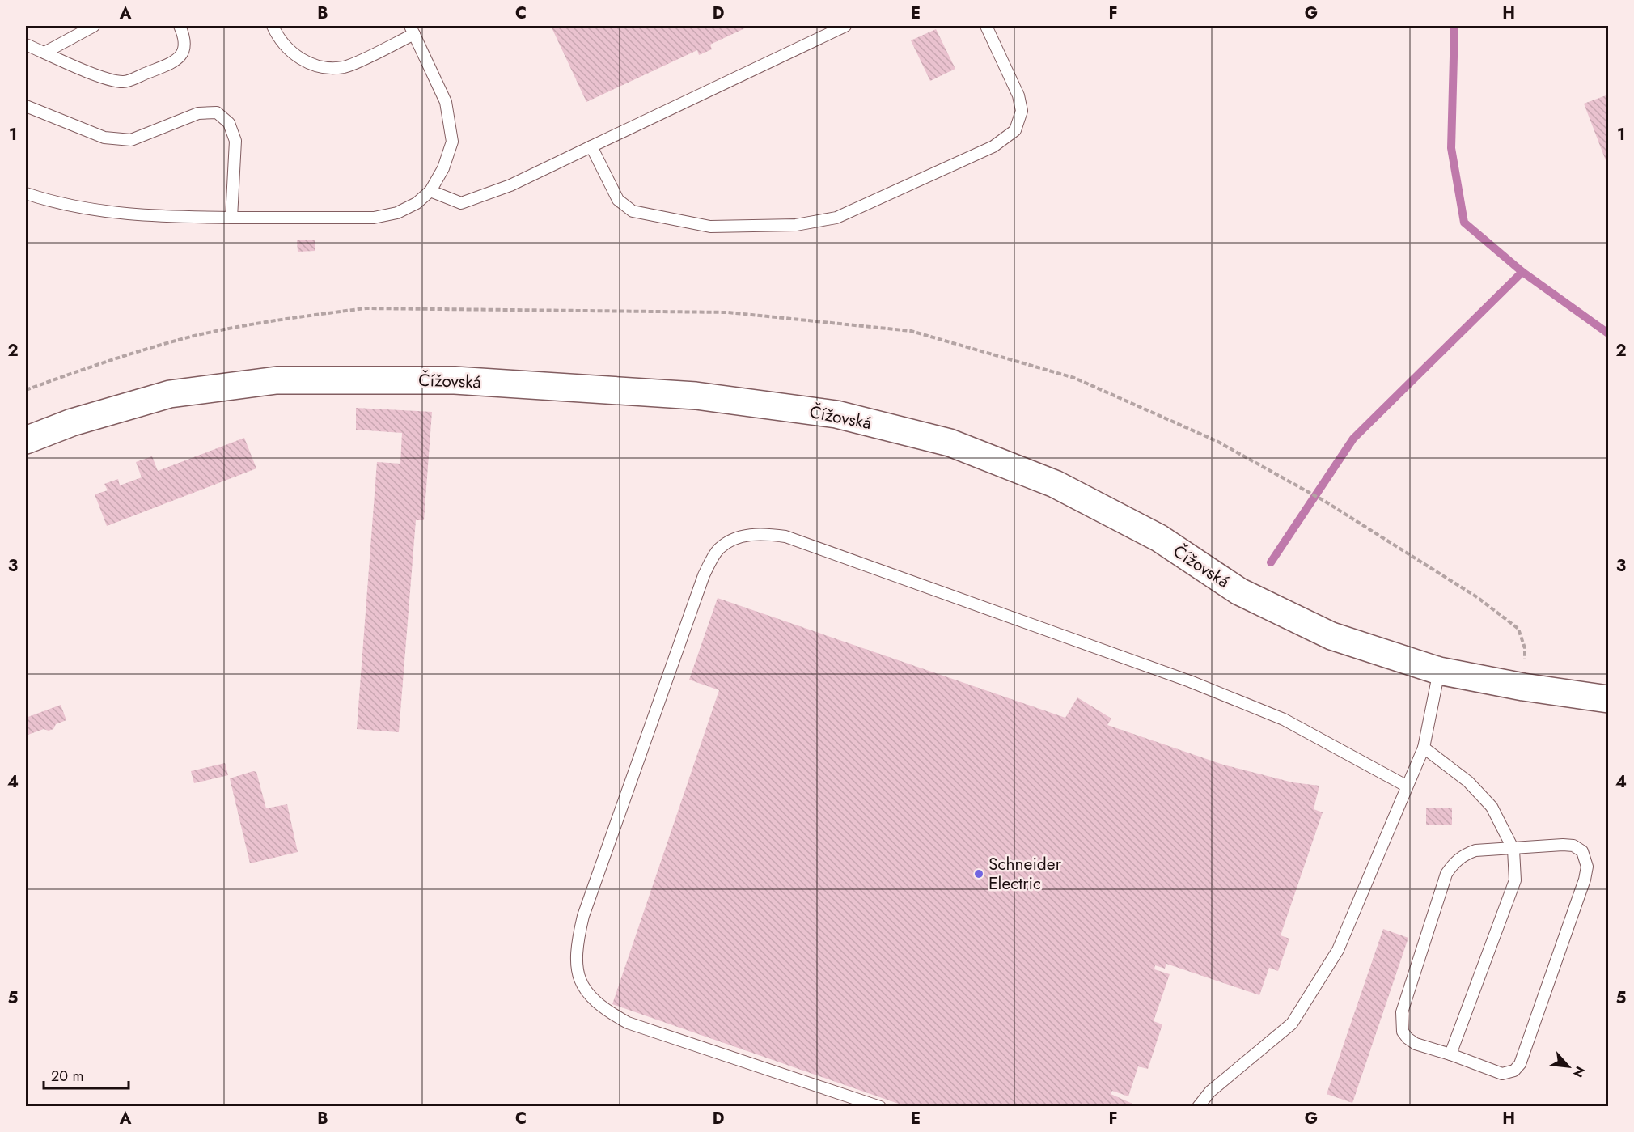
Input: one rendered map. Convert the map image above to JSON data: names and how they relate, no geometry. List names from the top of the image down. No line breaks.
{"streets":{"street":["Čížovská"]},"places":["Schneider Electric"],"scale_bar":"20 m","north":"bottom right","grid":{"columns":["A","B","C","D","E","F","G","H"],"rows":["1","2","3","4","5"]}}
